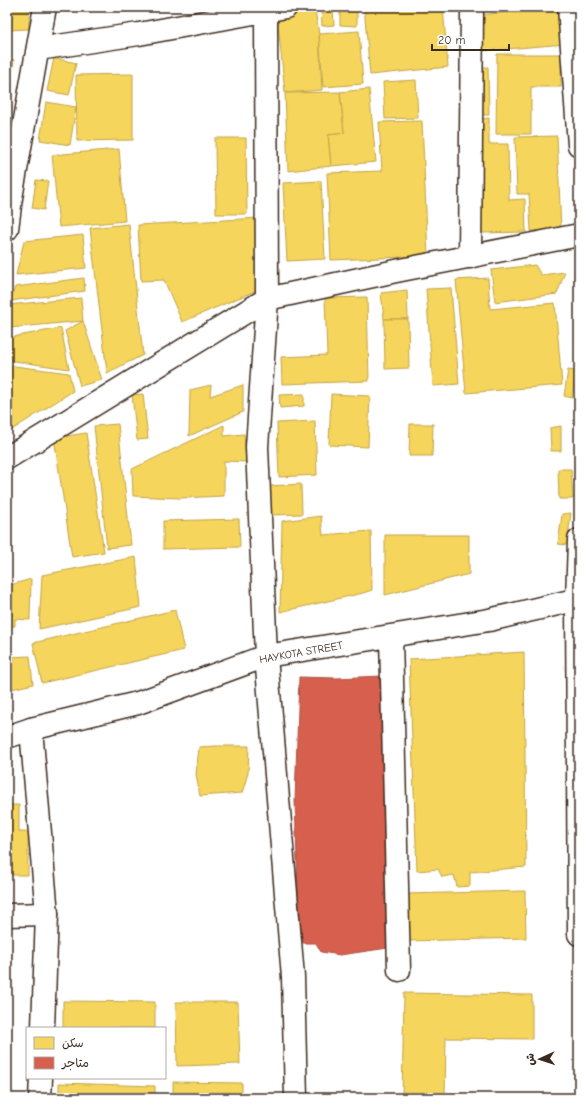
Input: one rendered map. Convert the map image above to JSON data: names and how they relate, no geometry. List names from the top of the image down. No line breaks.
{"streets":{"street":["HAYKOTA STREET"]},"legend":["سكن","متاجر"],"scale_bar":"20 m","north":"left"}
